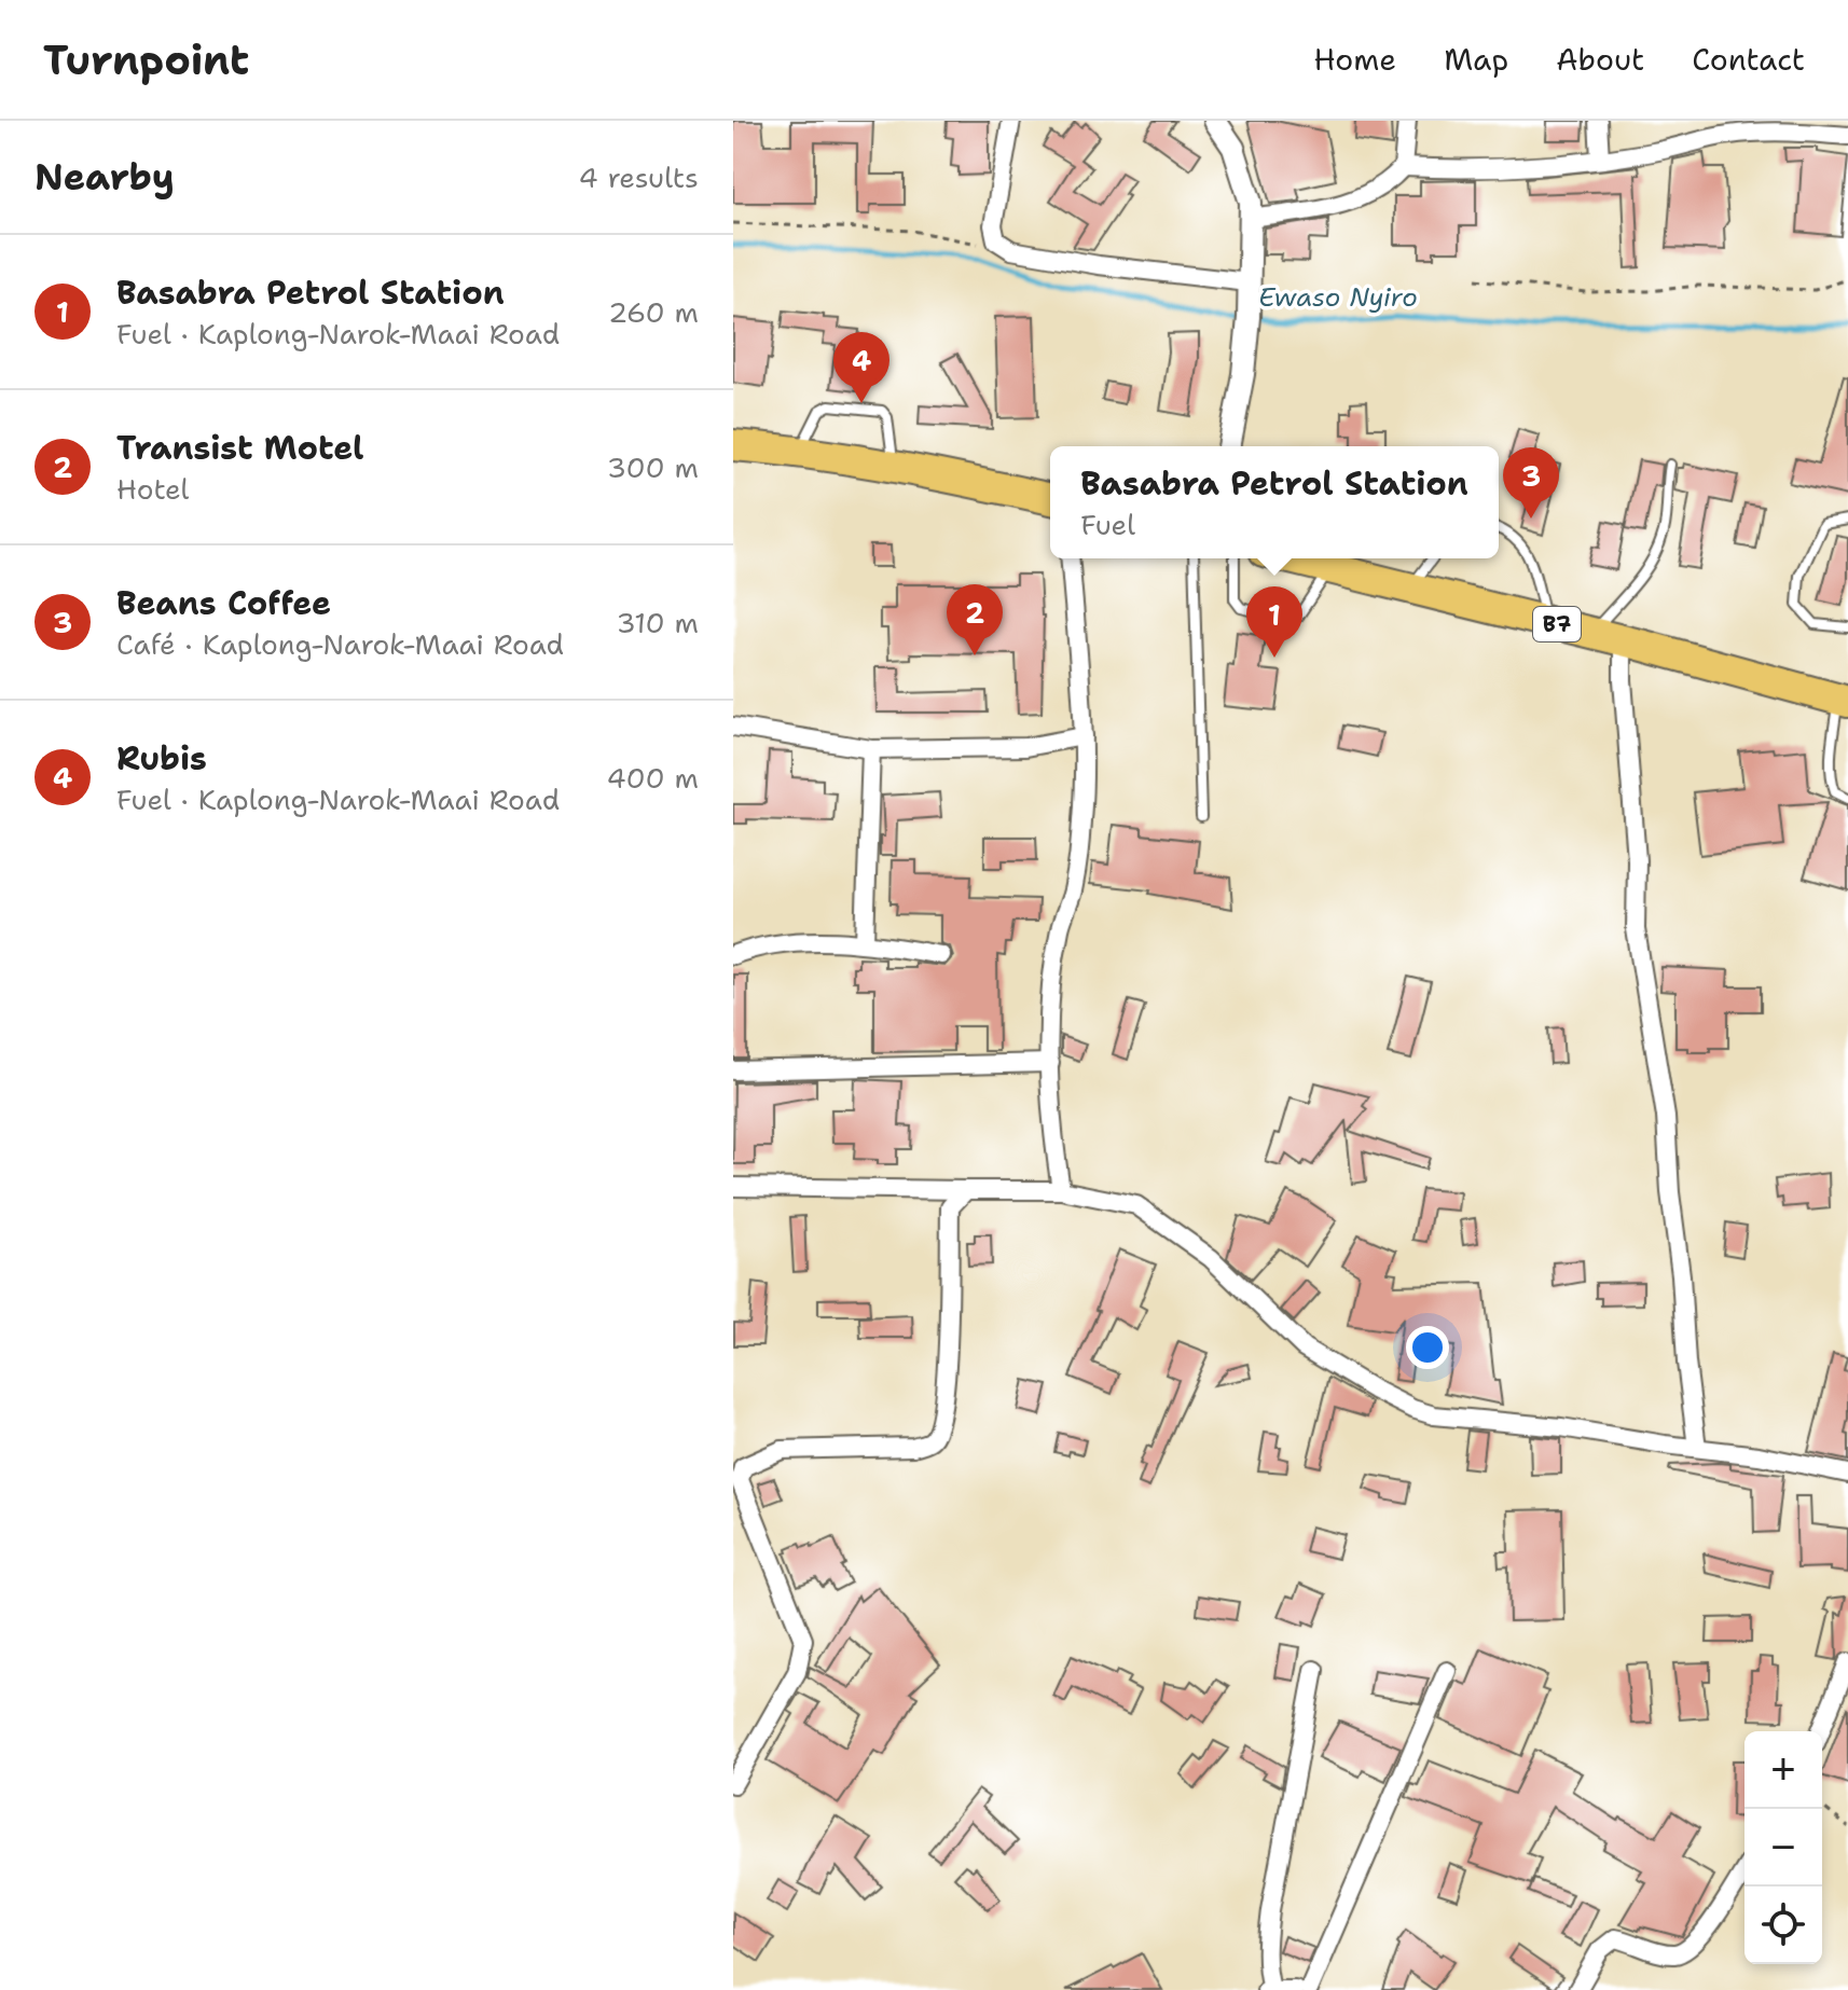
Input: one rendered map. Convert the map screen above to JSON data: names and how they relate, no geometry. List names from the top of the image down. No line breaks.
{"streets":{"highway":["B7"]},"water":["Ewaso Nyiro"],"page":{"header":"Turnpoint","nav":["Home","Map","About","Contact"],"heading":["Nearby","4 results"],"list":[{"mark":"1","name":"Basabra Petrol Station","note":"Fuel · Kaplong-Narok-Maai Road","value":"260 m"},{"mark":"2","name":"Transist Motel","note":"Hotel","value":"300 m"},{"mark":"3","name":"Beans Coffee","note":"Café · Kaplong-Narok-Maai Road","value":"310 m"},{"mark":"4","name":"Rubis","note":"Fuel · Kaplong-Narok-Maai Road","value":"400 m"}],"pins":["4","3","2","1"],"popup":["Basabra Petrol Station","Fuel"],"map_buttons":["+","−"]}}
